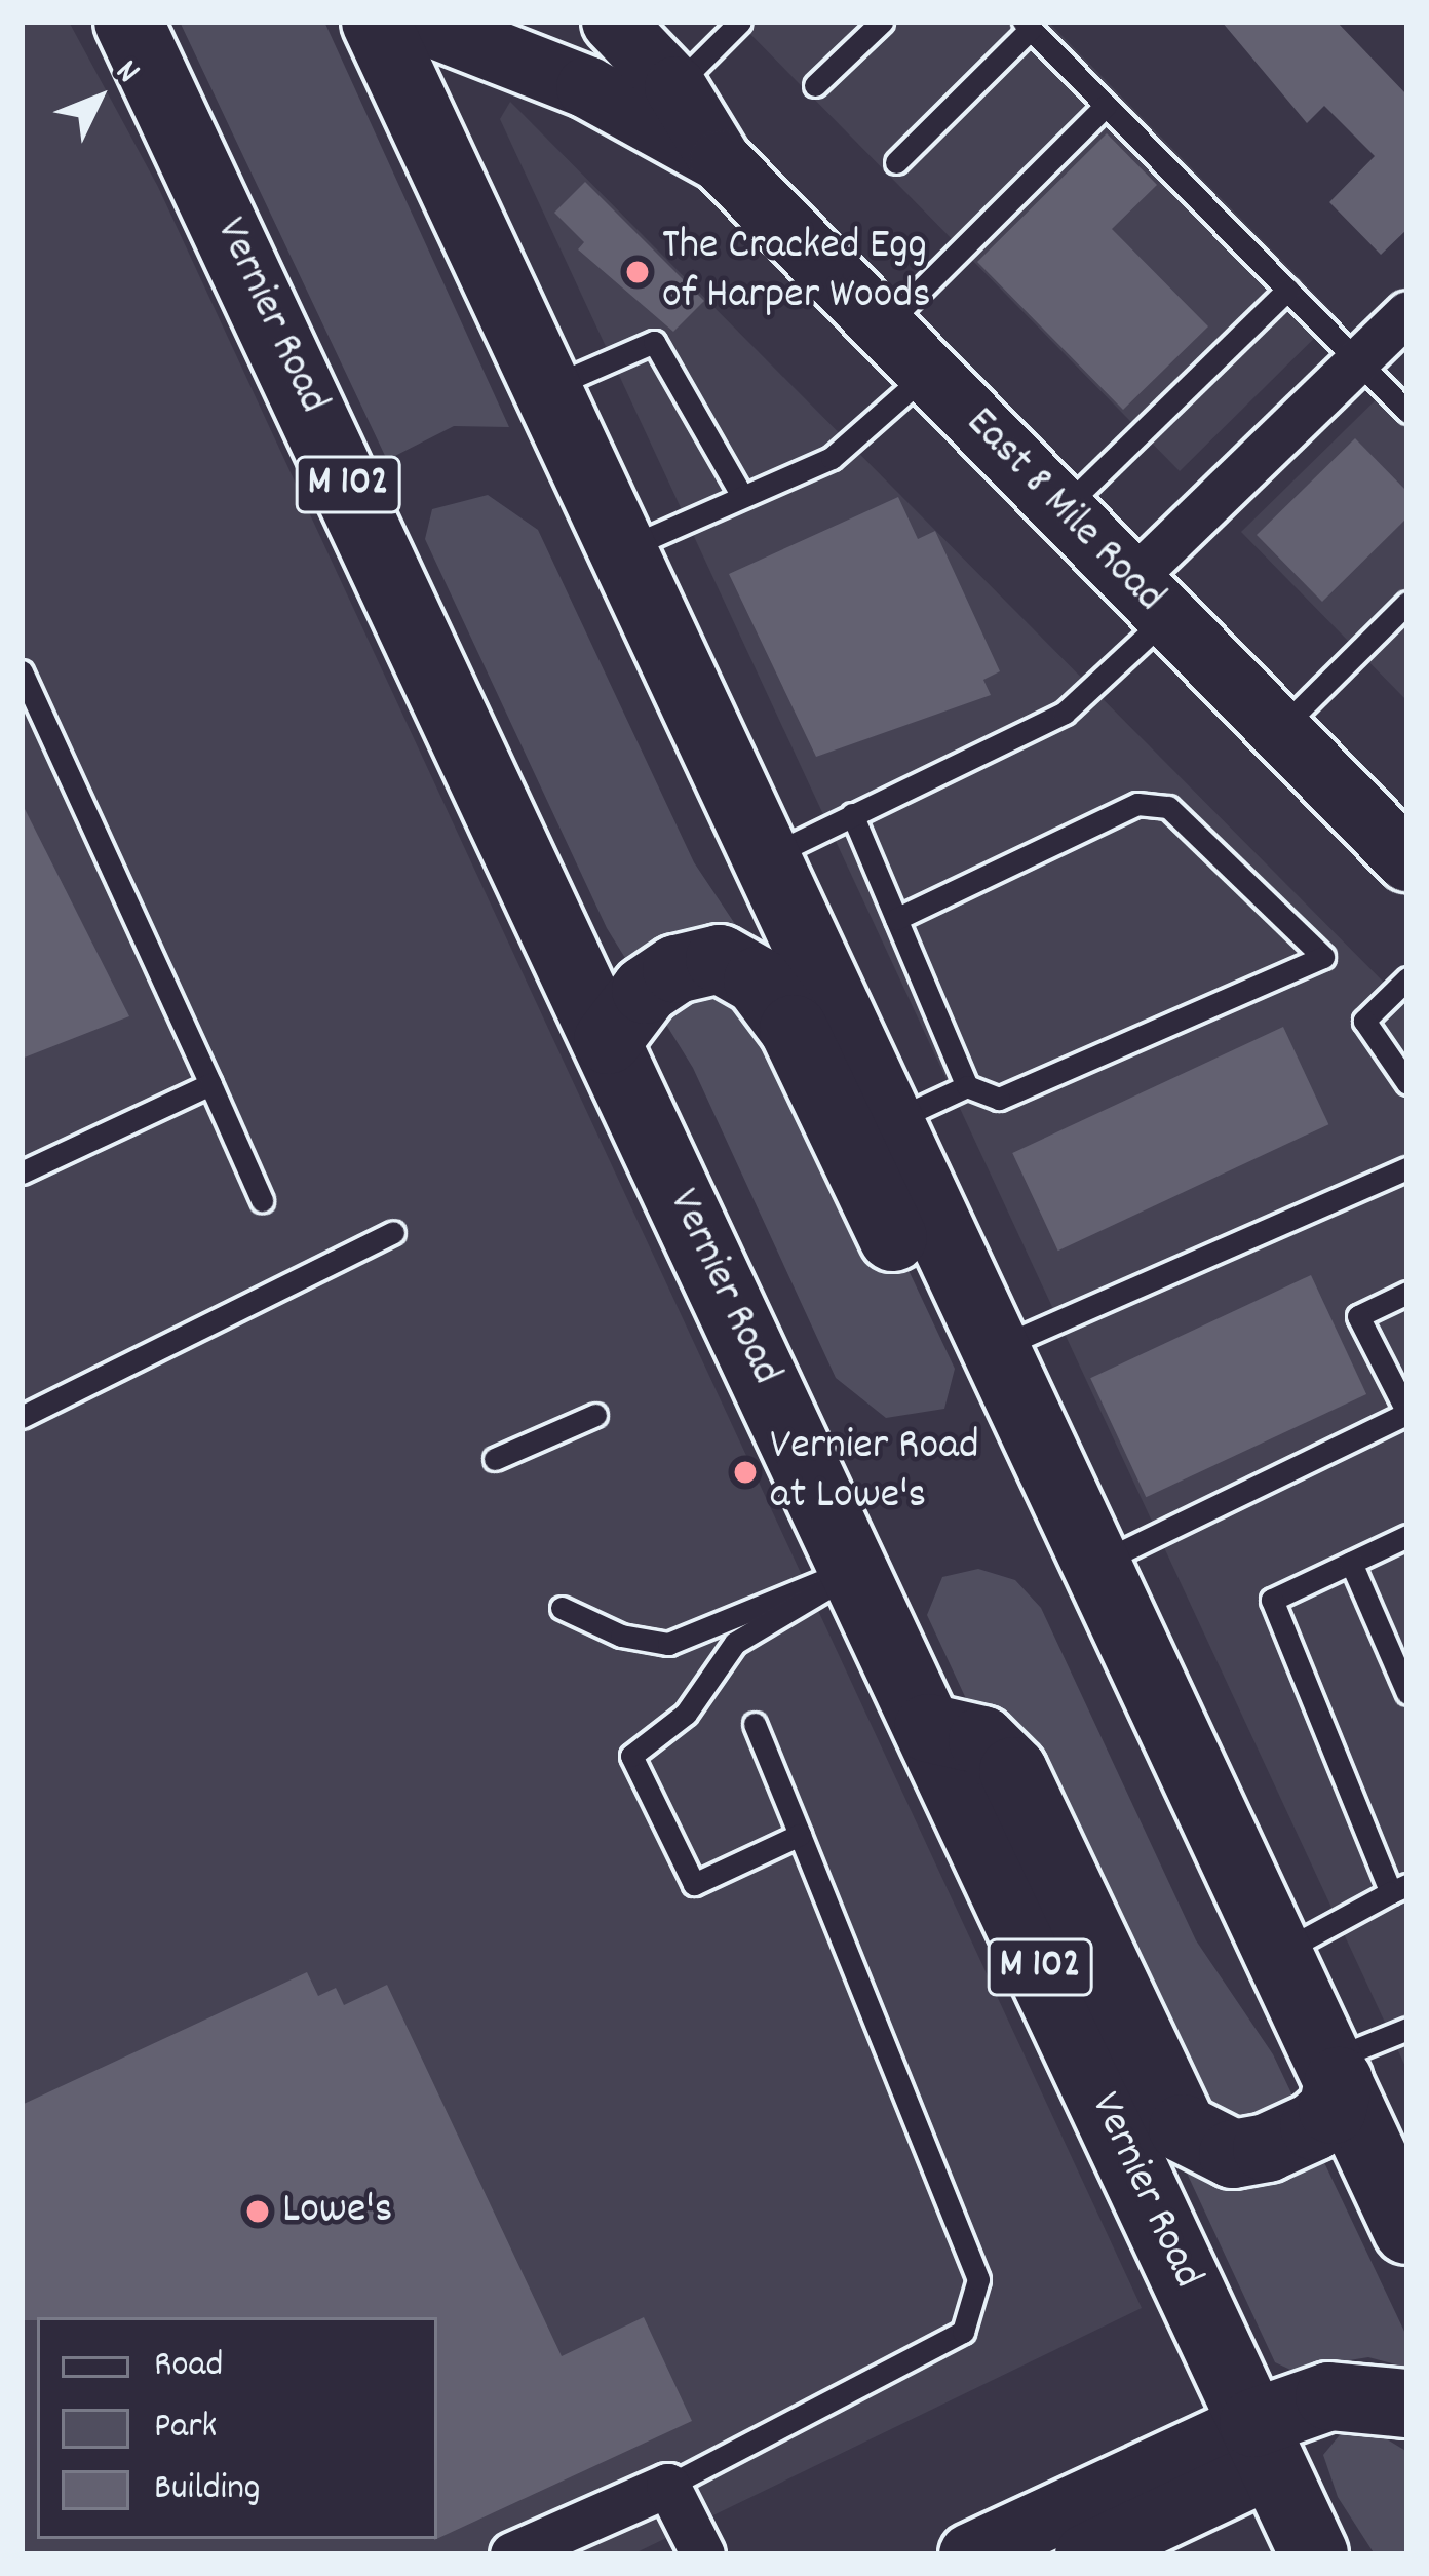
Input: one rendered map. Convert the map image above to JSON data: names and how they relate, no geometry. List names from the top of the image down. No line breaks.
{"streets":{"highway":["Vernier Road","M 102"],"street":["East 8 Mile Road"]},"places":["The Cracked Egg of Harper Woods","Vernier Road at Lowe's","Lowe's"],"legend":["Road","Park","Building"],"north":"top right"}
